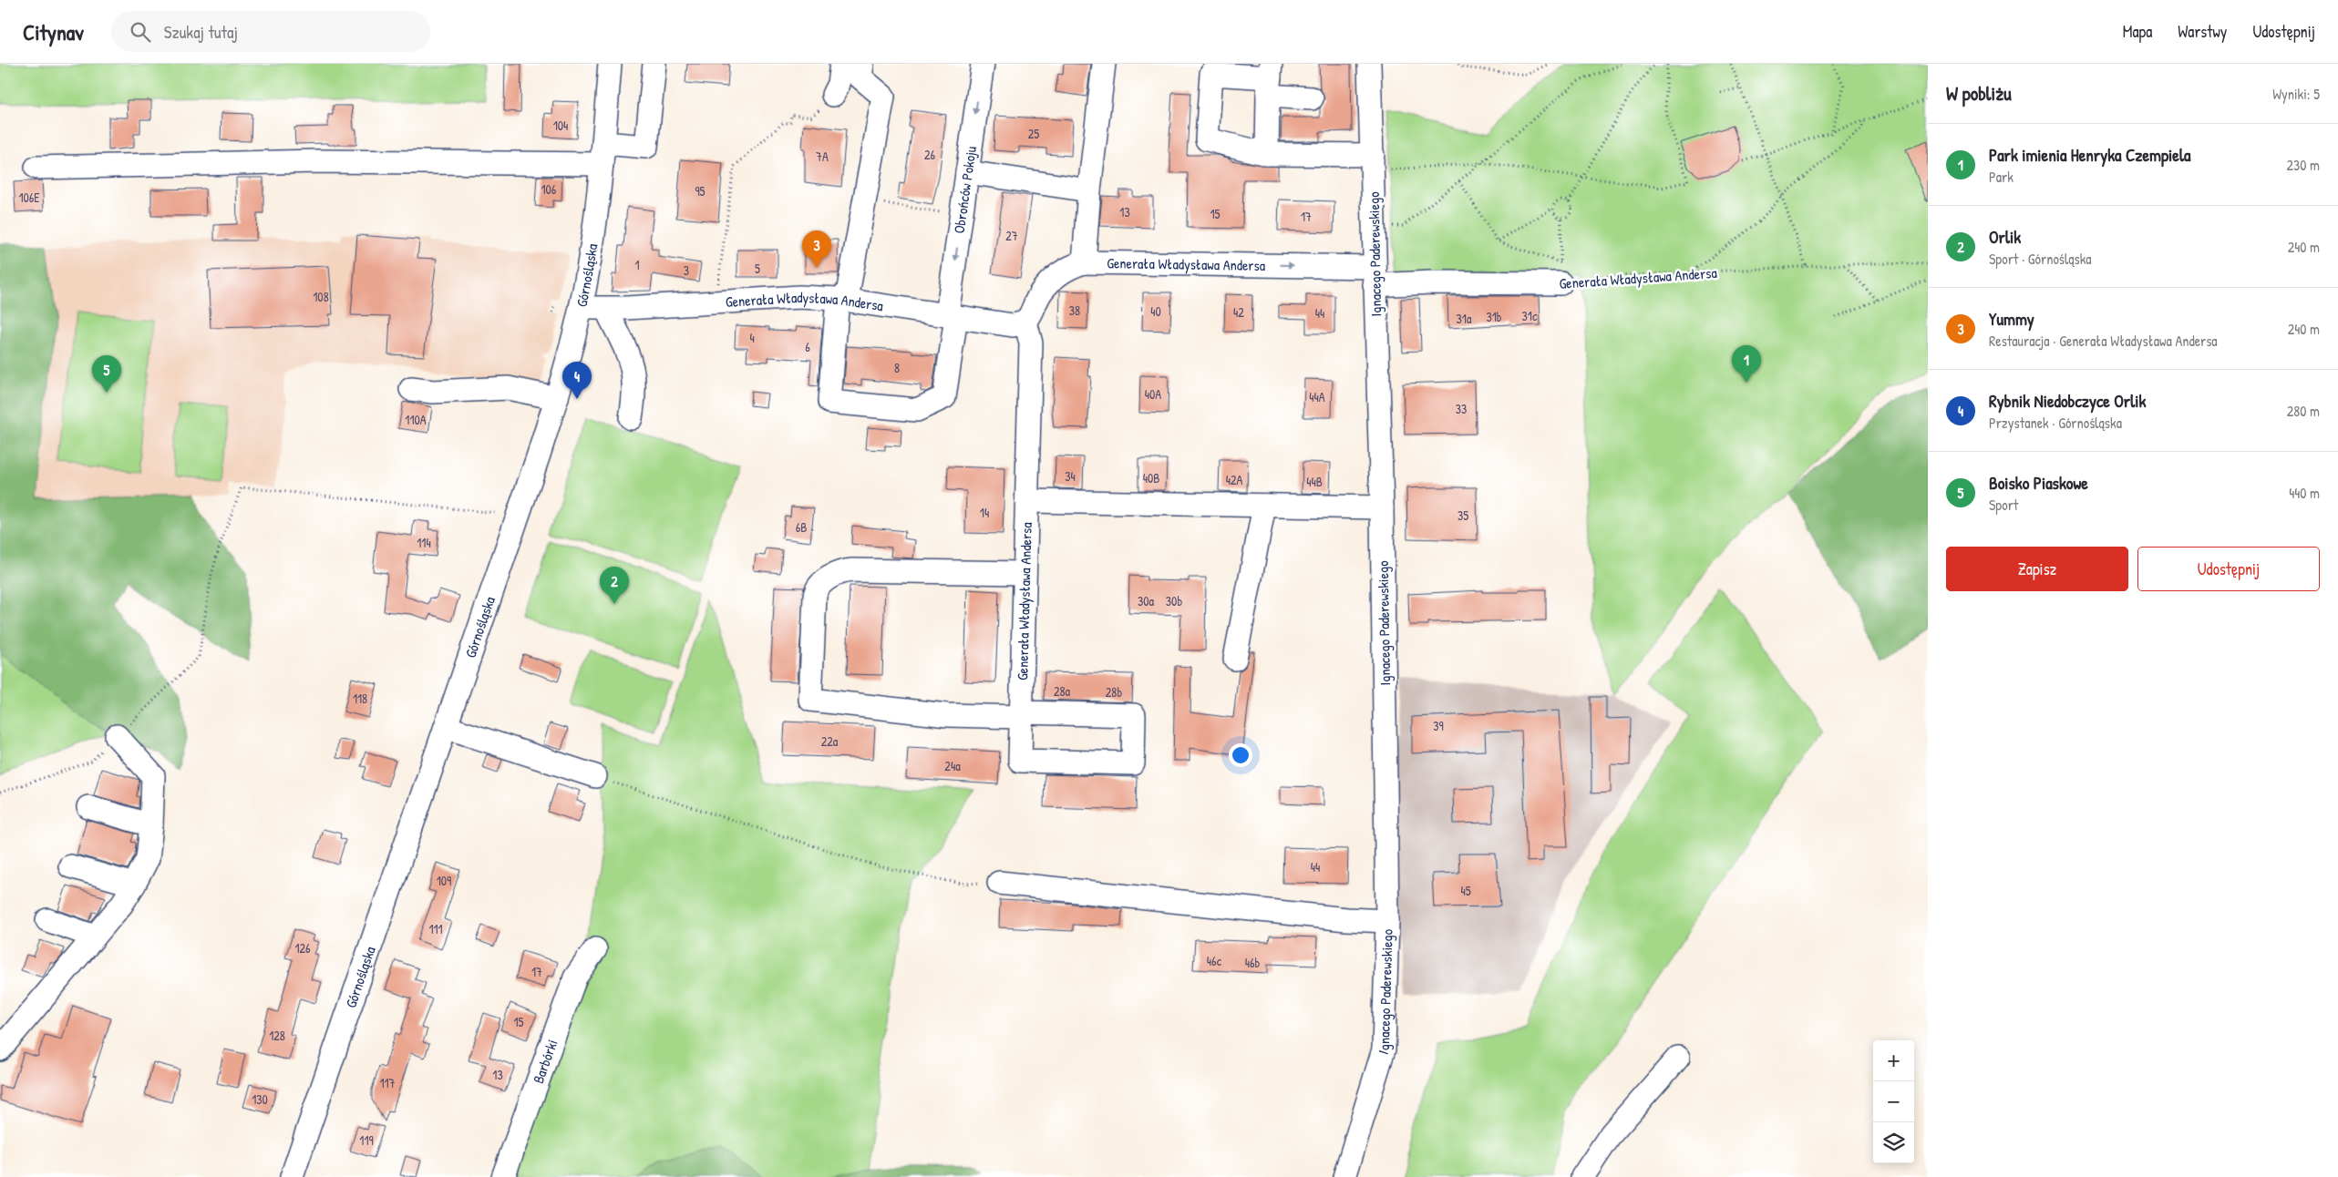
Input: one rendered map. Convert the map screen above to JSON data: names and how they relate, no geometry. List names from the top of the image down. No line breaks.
{"streets":{"street":["Obrońców Pokoju","Ignacego Paderewskiego","Generała Władysława Andersa","Górnośląska","Barbórki"]},"crossings":[["Obrońców Pokoju","Generała Władysława Andersa"],["Ignacego Paderewskiego","Generała Władysława Andersa"],["Generała Władysława Andersa","Górnośląska"]],"house_numbers":["104","25","26","7A","106","95","106E","13","15","17","27","1","5","3","108","38","40","42","44","31c","31b","31a","4","6","8","40A","44A","33","110A","34","40B","42A","44B","14","35","6B","114","30a","30b","28a","28b","118","39","22a","24a","44","109","45","111","126","46c","46b","17","15","128","13","117","130","119"],"page":{"header":"Citynav","search":"Szukaj tutaj","nav":["Mapa","Warstwy","Udostępnij"],"heading":["W pobliżu","Wyniki: 5"],"list":[{"mark":"1","name":"Park imienia Henryka Czempiela","note":"Park","value":"230 m"},{"mark":"2","name":"Orlik","note":"Sport · Górnośląska","value":"240 m"},{"mark":"3","name":"Yummy","note":"Restauracja · Generała Władysława Andersa","value":"240 m"},{"mark":"4","name":"Rybnik Niedobczyce Orlik","note":"Przystanek · Górnośląska","value":"280 m"},{"mark":"5","name":"Boisko Piaskowe","note":"Sport","value":"440 m"}],"pins":["3","1","5","4","2"],"buttons":["Zapisz","Udostępnij"],"map_buttons":["+","−"]}}
